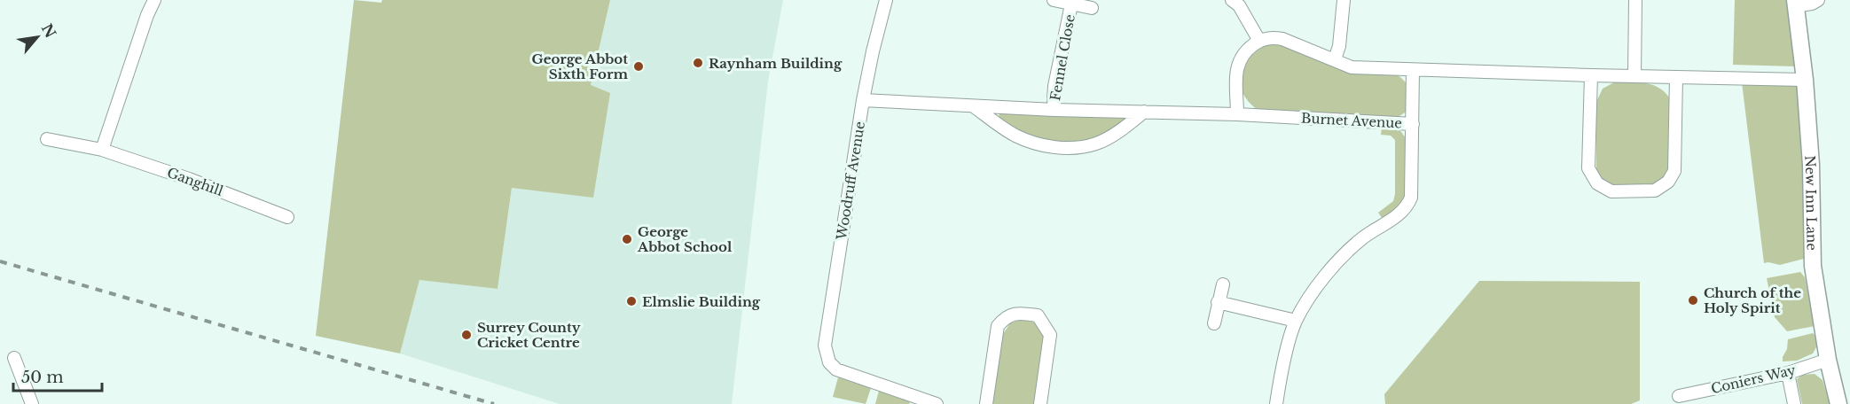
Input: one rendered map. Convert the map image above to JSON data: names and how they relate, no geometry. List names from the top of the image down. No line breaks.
{"streets":{"main road":["New Inn Lane"],"street":["Fennel Close","Burnet Avenue","Woodruff Avenue","Ganghill","Coniers Way"]},"crossings":[["Fennel Close","Burnet Avenue"],["Burnet Avenue","Woodruff Avenue"],["New Inn Lane","Coniers Way"]],"places":["Raynham Building","George Abbot Sixth Form","George Abbot School","Church of the Holy Spirit","Elmslie Building","Surrey County Cricket Centre"],"scale_bar":"50 m","north":"top right"}
